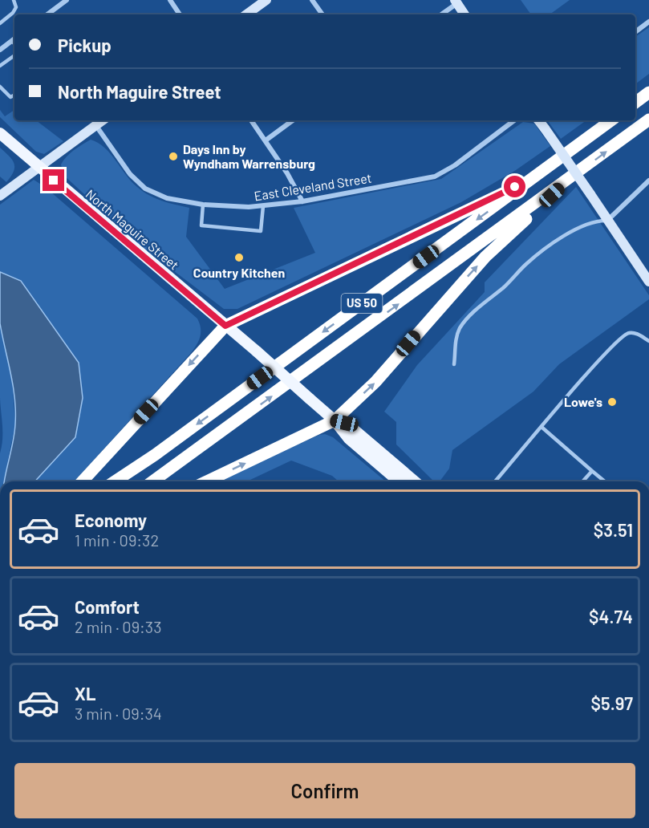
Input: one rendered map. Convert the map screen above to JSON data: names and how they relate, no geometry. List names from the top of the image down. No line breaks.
{"streets":{"highway":["US 50"],"main road":["North Maguire Street"],"street":["East Cleveland Street"]},"places":["Days Inn by Wyndham Warrensburg","Country Kitchen","Lowe's"],"page":{"banner":["Pickup","North Maguire Street"],"list":[{"name":"Economy","note":"1 min · 09:32","value":"$3.51"},{"name":"Comfort","note":"2 min · 09:33","value":"$4.74"},{"name":"XL","note":"3 min · 09:34","value":"$5.97"}],"buttons":"Confirm"}}
